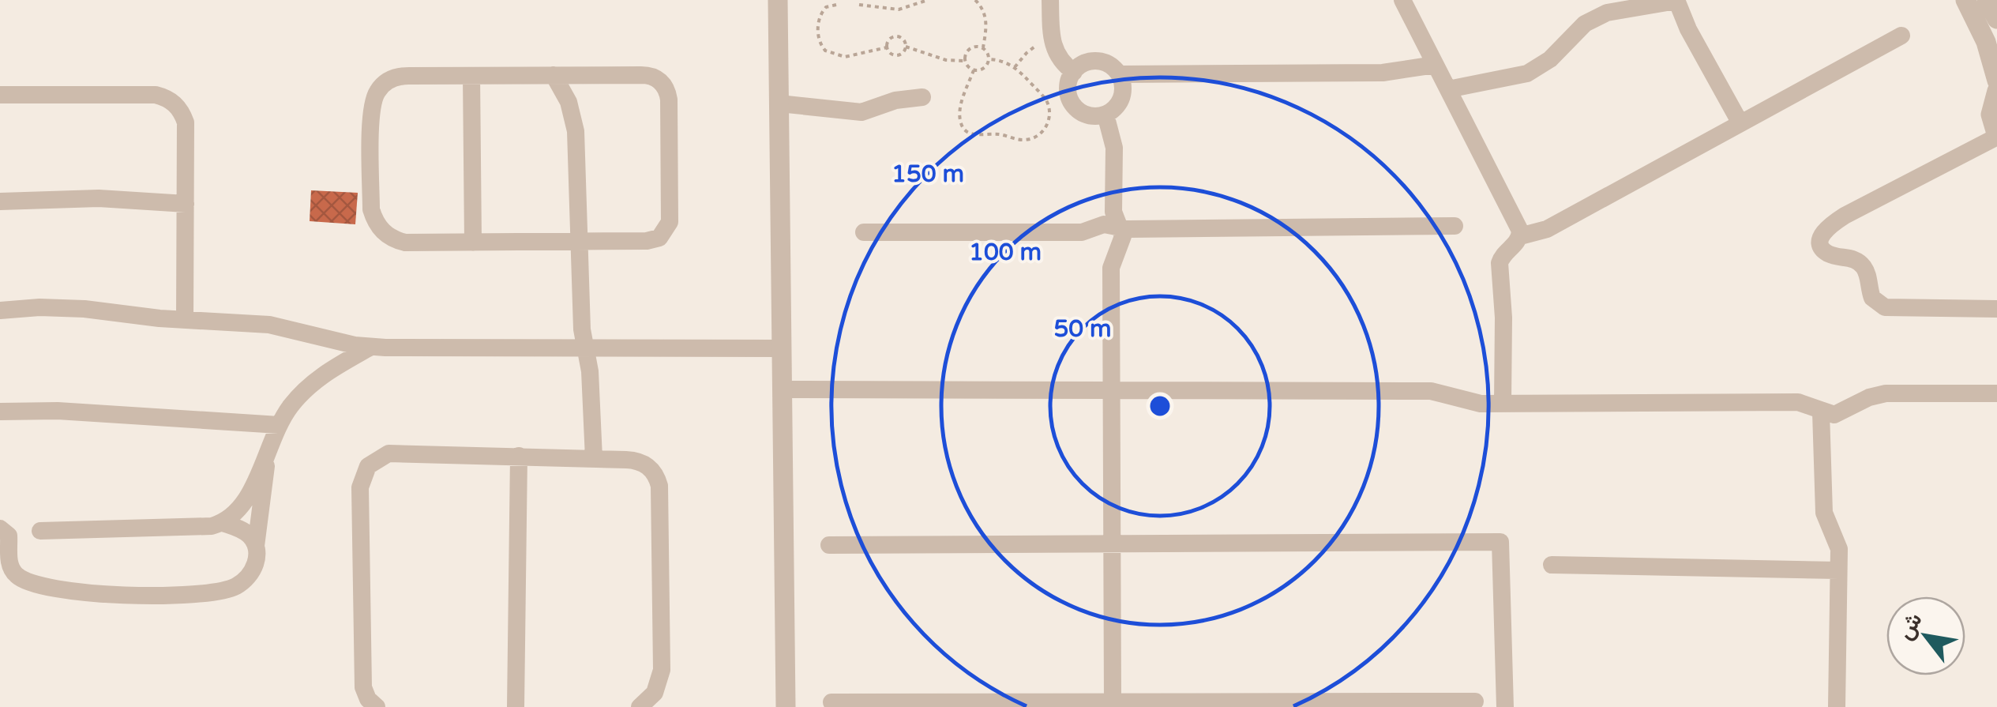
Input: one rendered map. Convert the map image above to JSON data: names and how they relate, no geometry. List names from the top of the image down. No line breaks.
{"north":"top left","rings":["150 m","100 m","50 m"]}
